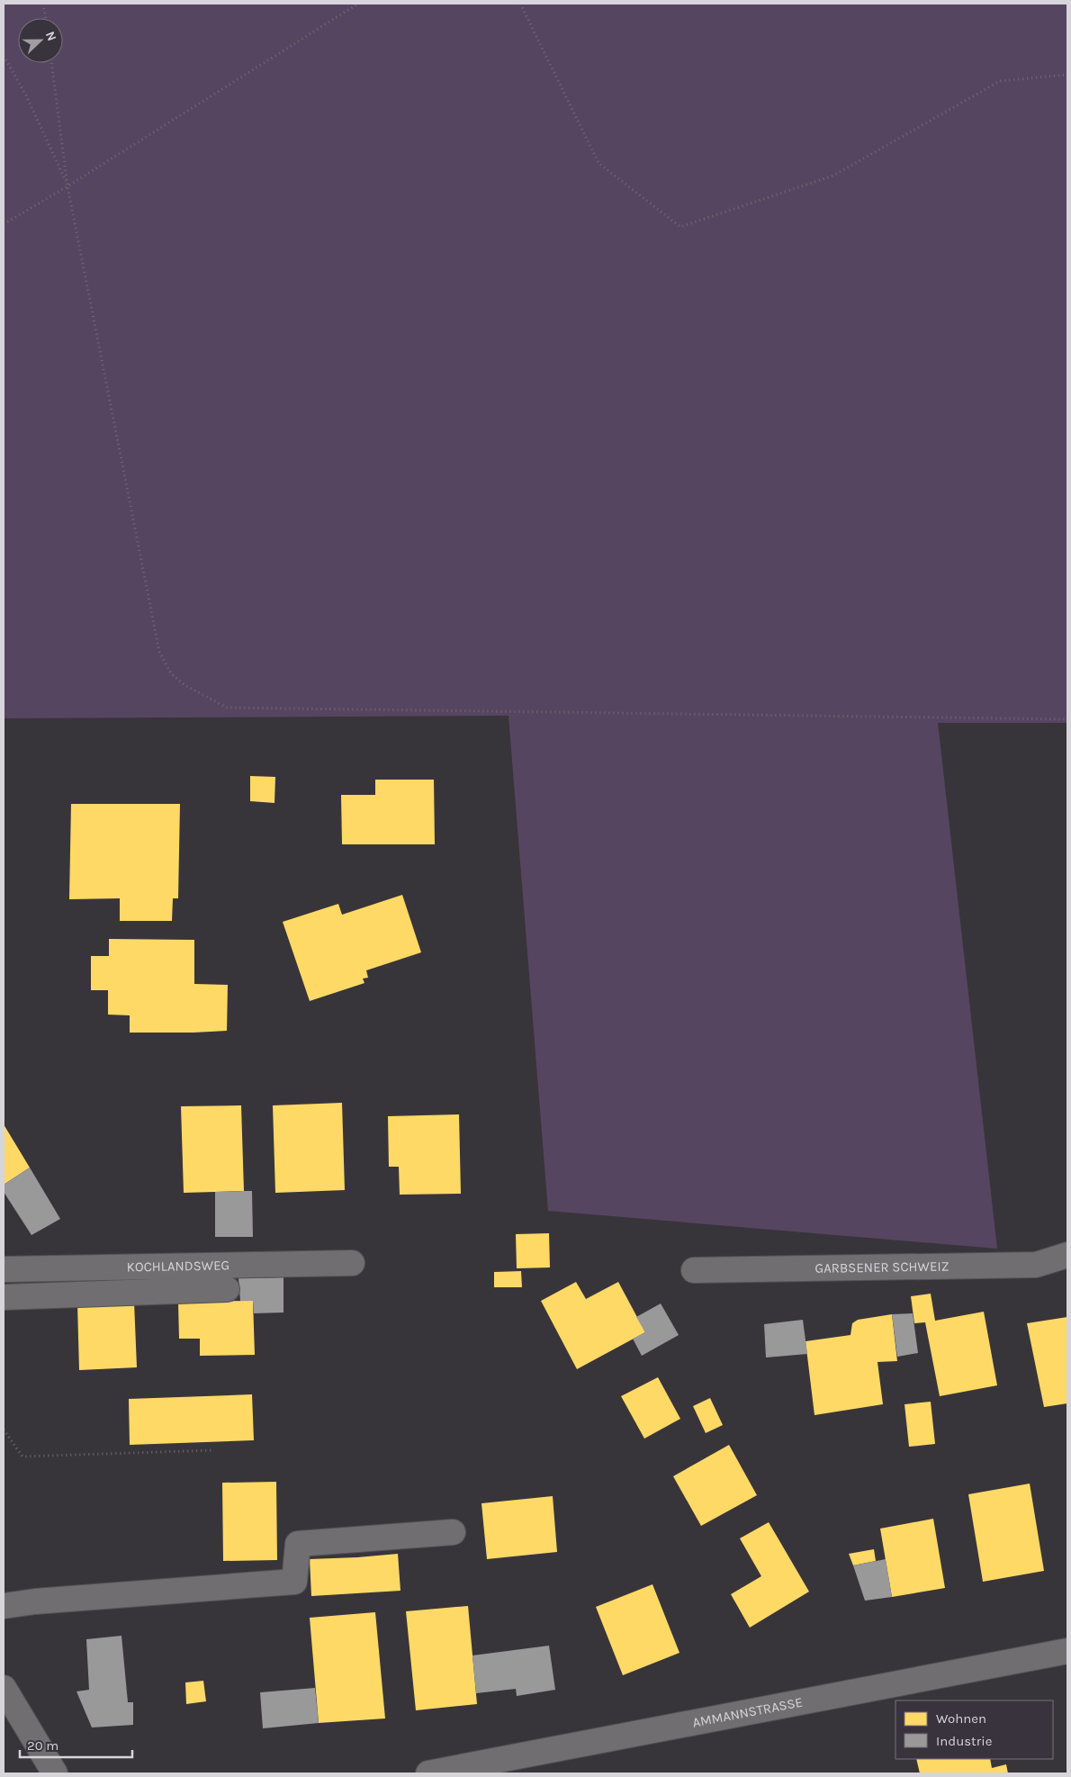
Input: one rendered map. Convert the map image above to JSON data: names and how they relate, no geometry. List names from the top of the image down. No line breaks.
{"streets":{"street":["KOCHLANDSWEG","GARBSENER SCHWEIZ","AMMANNSTRASSE"]},"legend":["Wohnen","Industrie"],"scale_bar":"20 m","north":"right"}
